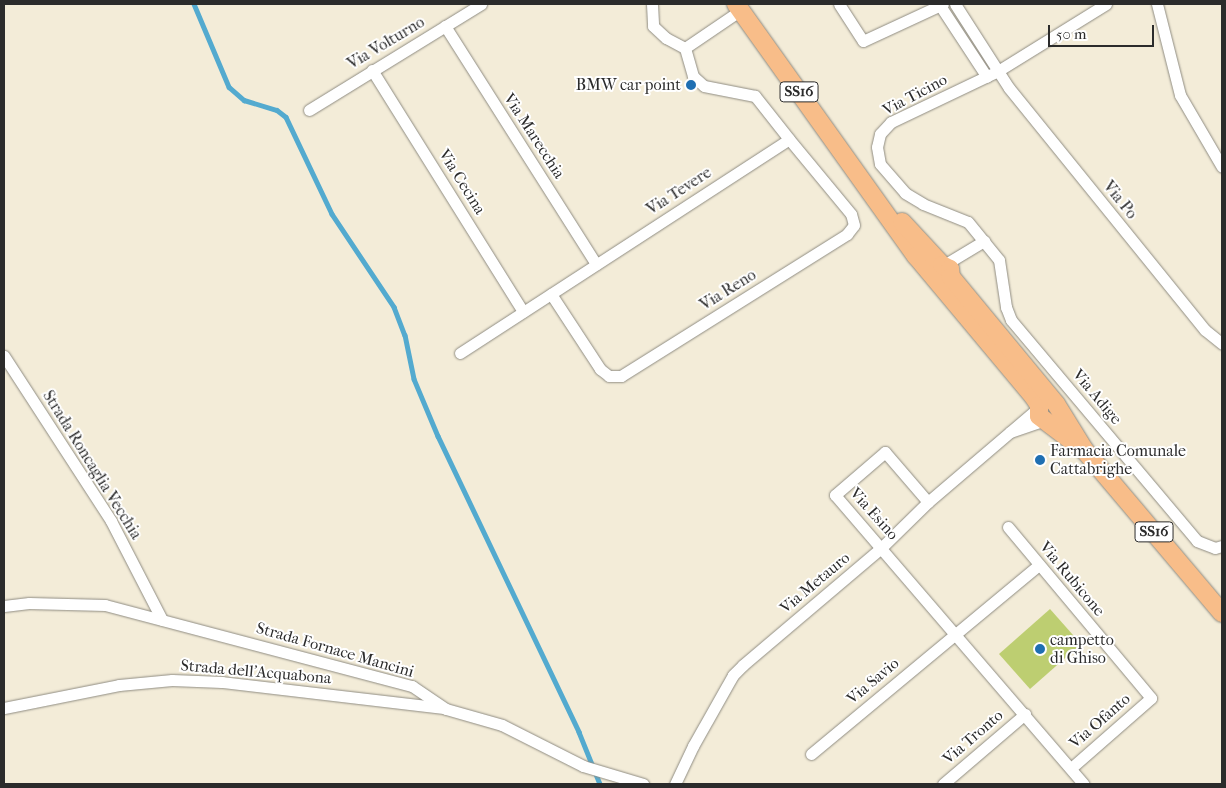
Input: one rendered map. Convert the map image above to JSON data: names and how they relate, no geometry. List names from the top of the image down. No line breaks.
{"streets":{"main road":["SS16"],"street":["Via Volturno","Via Ticino","Via Marecchia","Via Cecina","Via Tevere","Via Po","Via Reno","Via Adige","Strada Roncaglia Vecchia","Via Esino","Via Rubicone","Via Metauro","Strada Fornace Mancini","Strada dell'Acquabona","Via Savio","Via Ofanto","Via Tronto"]},"crossings":[["Via Volturno","Via Marecchia"],["Via Volturno","Via Cecina"],["SS16","Via Metauro"],["Via Ticino","Via Po"],["Via Ticino","Via Adige"],["Via Marecchia","Via Tevere"],["Via Cecina","Via Tevere"],["Via Tevere","Via Reno"],["Strada Roncaglia Vecchia","Strada Fornace Mancini"],["Via Esino","Via Metauro"],["Via Esino","Via Savio"],["Via Esino","Via Ofanto"],["Via Esino","Via Tronto"],["Via Rubicone","Via Savio"],["Via Rubicone","Via Ofanto"],["Strada Fornace Mancini","Strada dell'Acquabona"]],"places":["BMW car point","Farmacia Comunale Cattabrighe","campetto di Ghiso"],"scale_bar":"50 m"}
